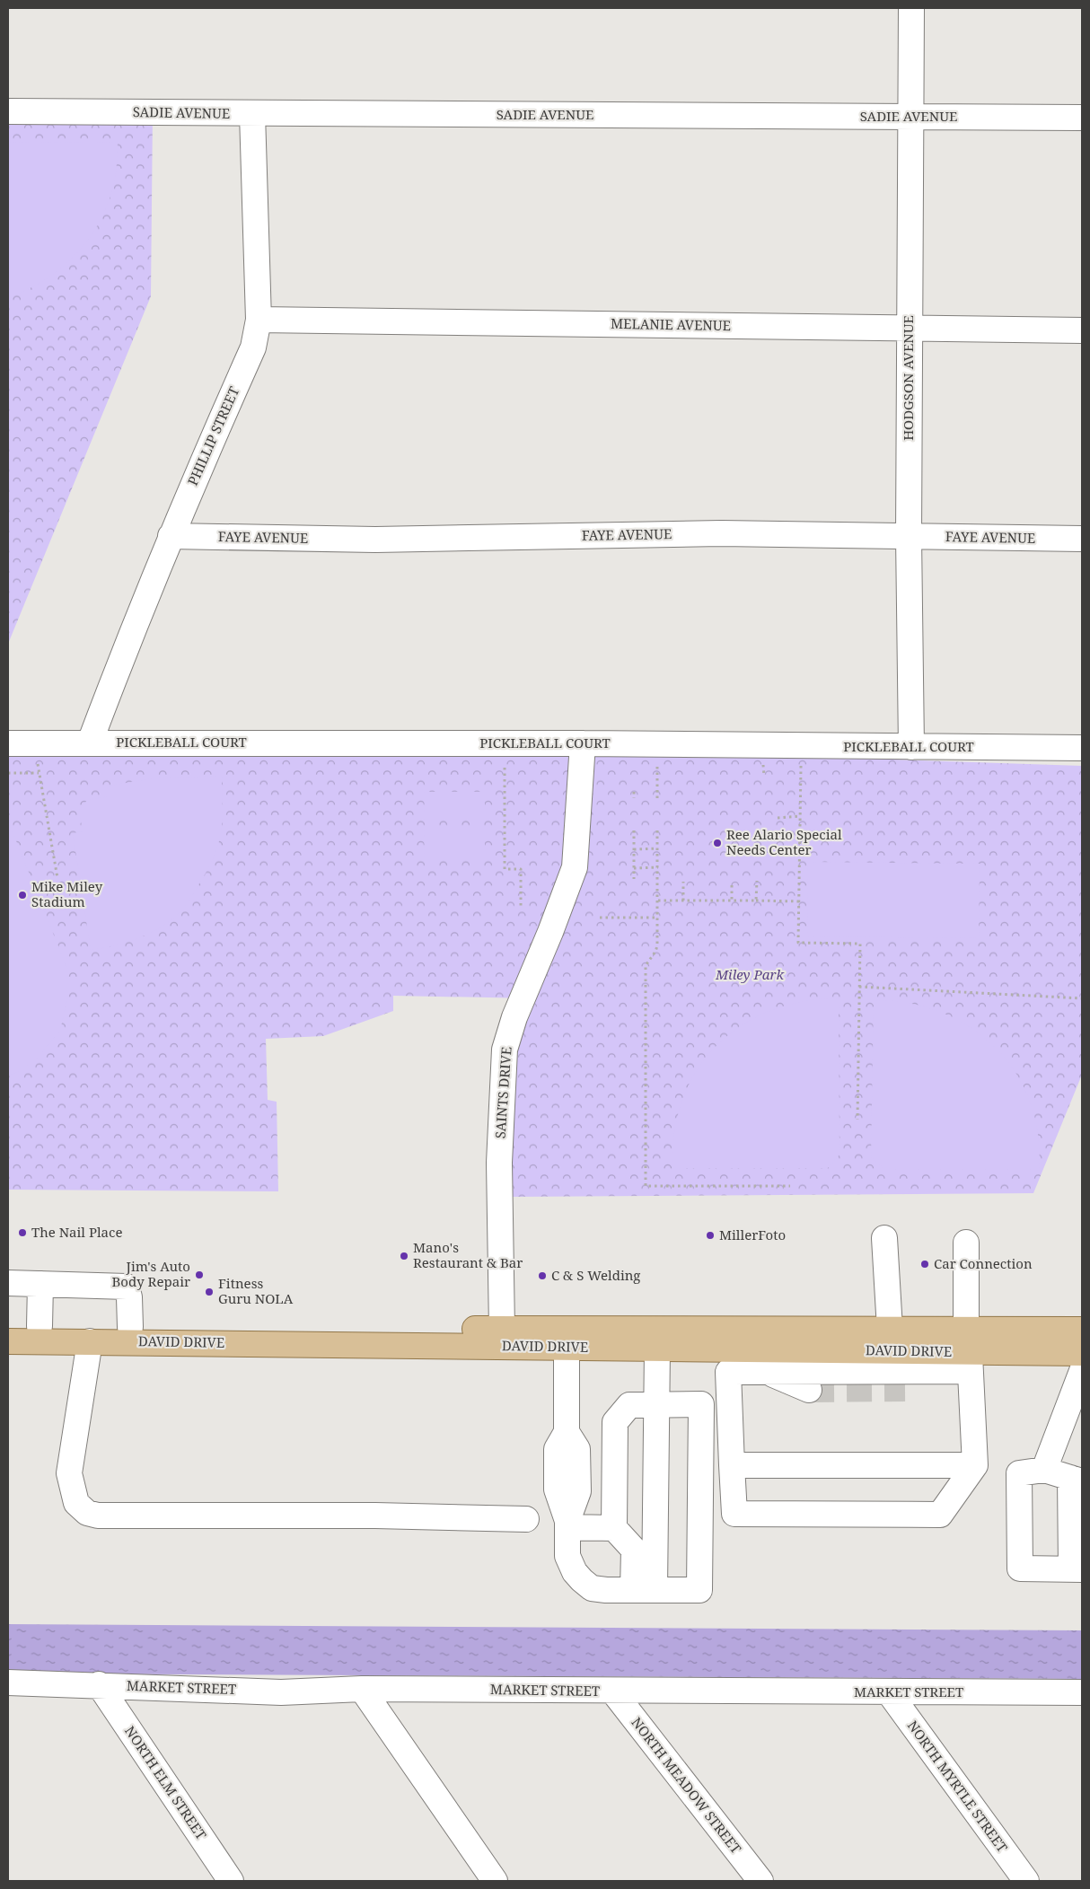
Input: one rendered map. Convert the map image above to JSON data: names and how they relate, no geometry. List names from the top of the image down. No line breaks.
{"streets":{"main road":["DAVID DRIVE"],"street":["SADIE AVENUE","MELANIE AVENUE","HODGSON AVENUE","PHILLIP STREET","FAYE AVENUE","PICKLEBALL COURT","SAINTS DRIVE","MARKET STREET","NORTH ELM STREET","NORTH MEADOW STREET","NORTH MYRTLE STREET"]},"crossings":[["SADIE AVENUE","HODGSON AVENUE"],["SADIE AVENUE","PHILLIP STREET"],["MELANIE AVENUE","HODGSON AVENUE"],["MELANIE AVENUE","PHILLIP STREET"],["HODGSON AVENUE","FAYE AVENUE"],["HODGSON AVENUE","PICKLEBALL COURT"],["PHILLIP STREET","FAYE AVENUE"],["PHILLIP STREET","PICKLEBALL COURT"],["PICKLEBALL COURT","SAINTS DRIVE"],["SAINTS DRIVE","DAVID DRIVE"],["MARKET STREET","NORTH ELM STREET"],["MARKET STREET","NORTH MEADOW STREET"],["MARKET STREET","NORTH MYRTLE STREET"]],"parks":["Miley Park"],"places":["Ree Alario Special Needs Center","Mike Miley Stadium","The Nail Place","MillerFoto","Mano's Restaurant & Bar","Car Connection","Jim's Auto Body Repair","C & S Welding","Fitness Guru NOLA"]}
